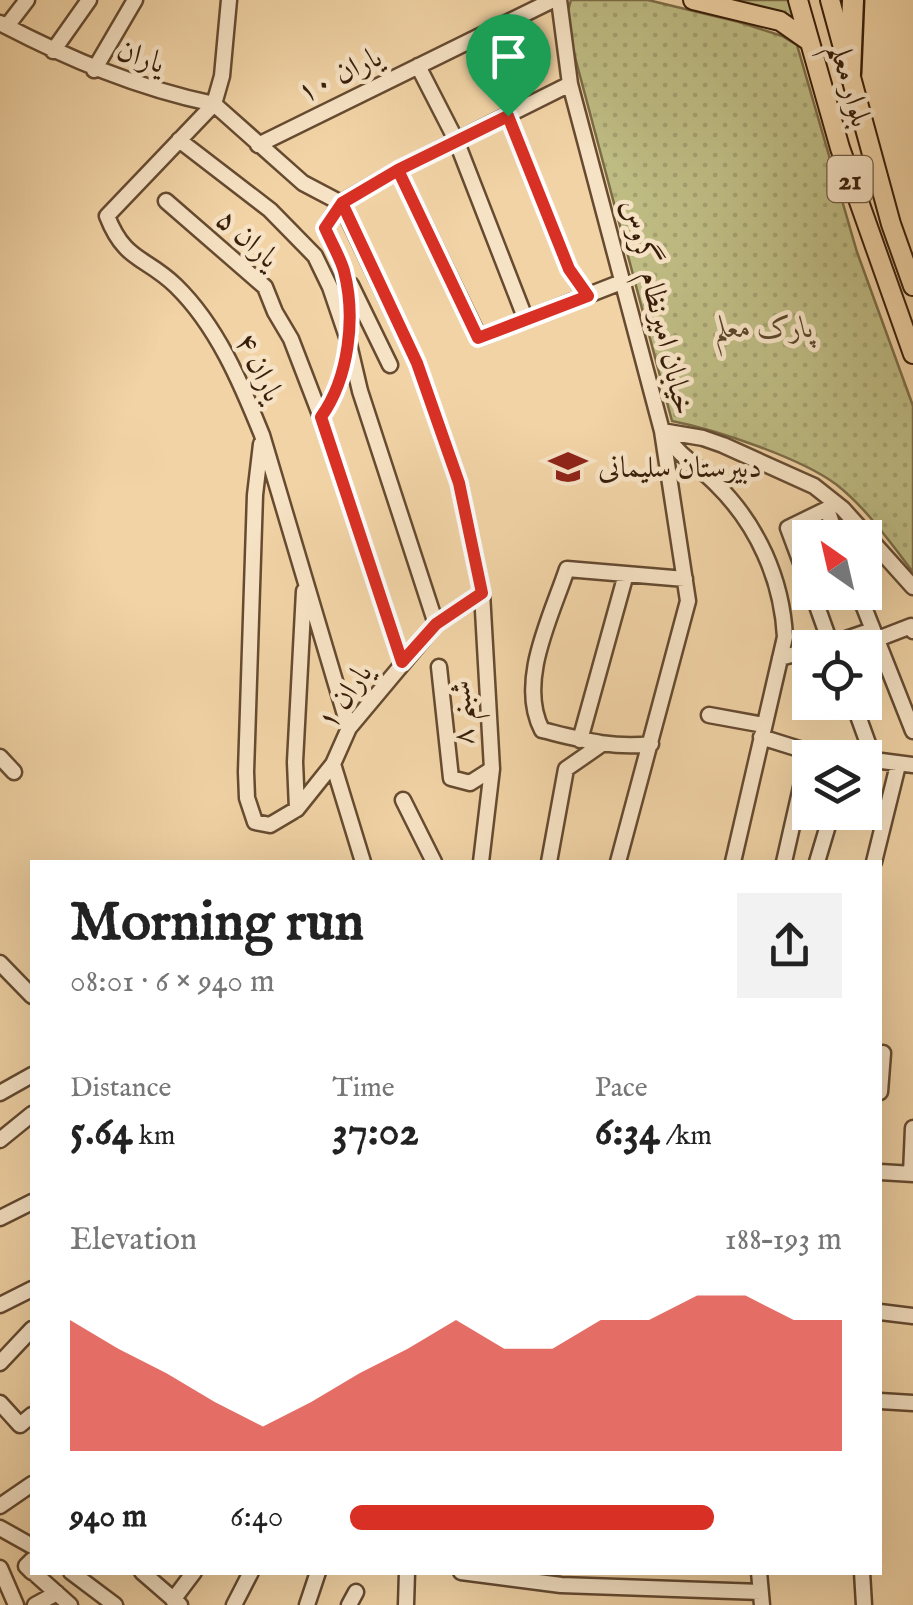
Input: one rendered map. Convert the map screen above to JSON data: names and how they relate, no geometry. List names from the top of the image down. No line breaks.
{"streets":{"highway":["21"],"main road":["بلوار معلم"],"street":["یاران","یاران ۱۰","یاران ۵","خیابان امیرنظام گروس","یاران ۴","یاران ۱","شبنم ۸"]},"crossings":[["یاران","یاران ۴"],["یاران ۱۰","خیابان امیرنظام گروس"],["بلوار معلم","21"],["یاران ۵","یاران ۱"],["یاران ۴","یاران ۱"],["یاران ۱","شبنم ۸"]],"parks":["پارک معلم"],"places":{"school or university":["دبیرستان سلیمانی"]},"north":"top left","page":{"heading":["Morning run","08:01 · 6 × 940 m"],"stats":[["Distance","5.64 km"],["Time","37:02"],["Pace","6:34 /km"]],"chart":["Elevation","188–193 m"],"list":[{"name":"940 m","note":"6:40"}]}}
